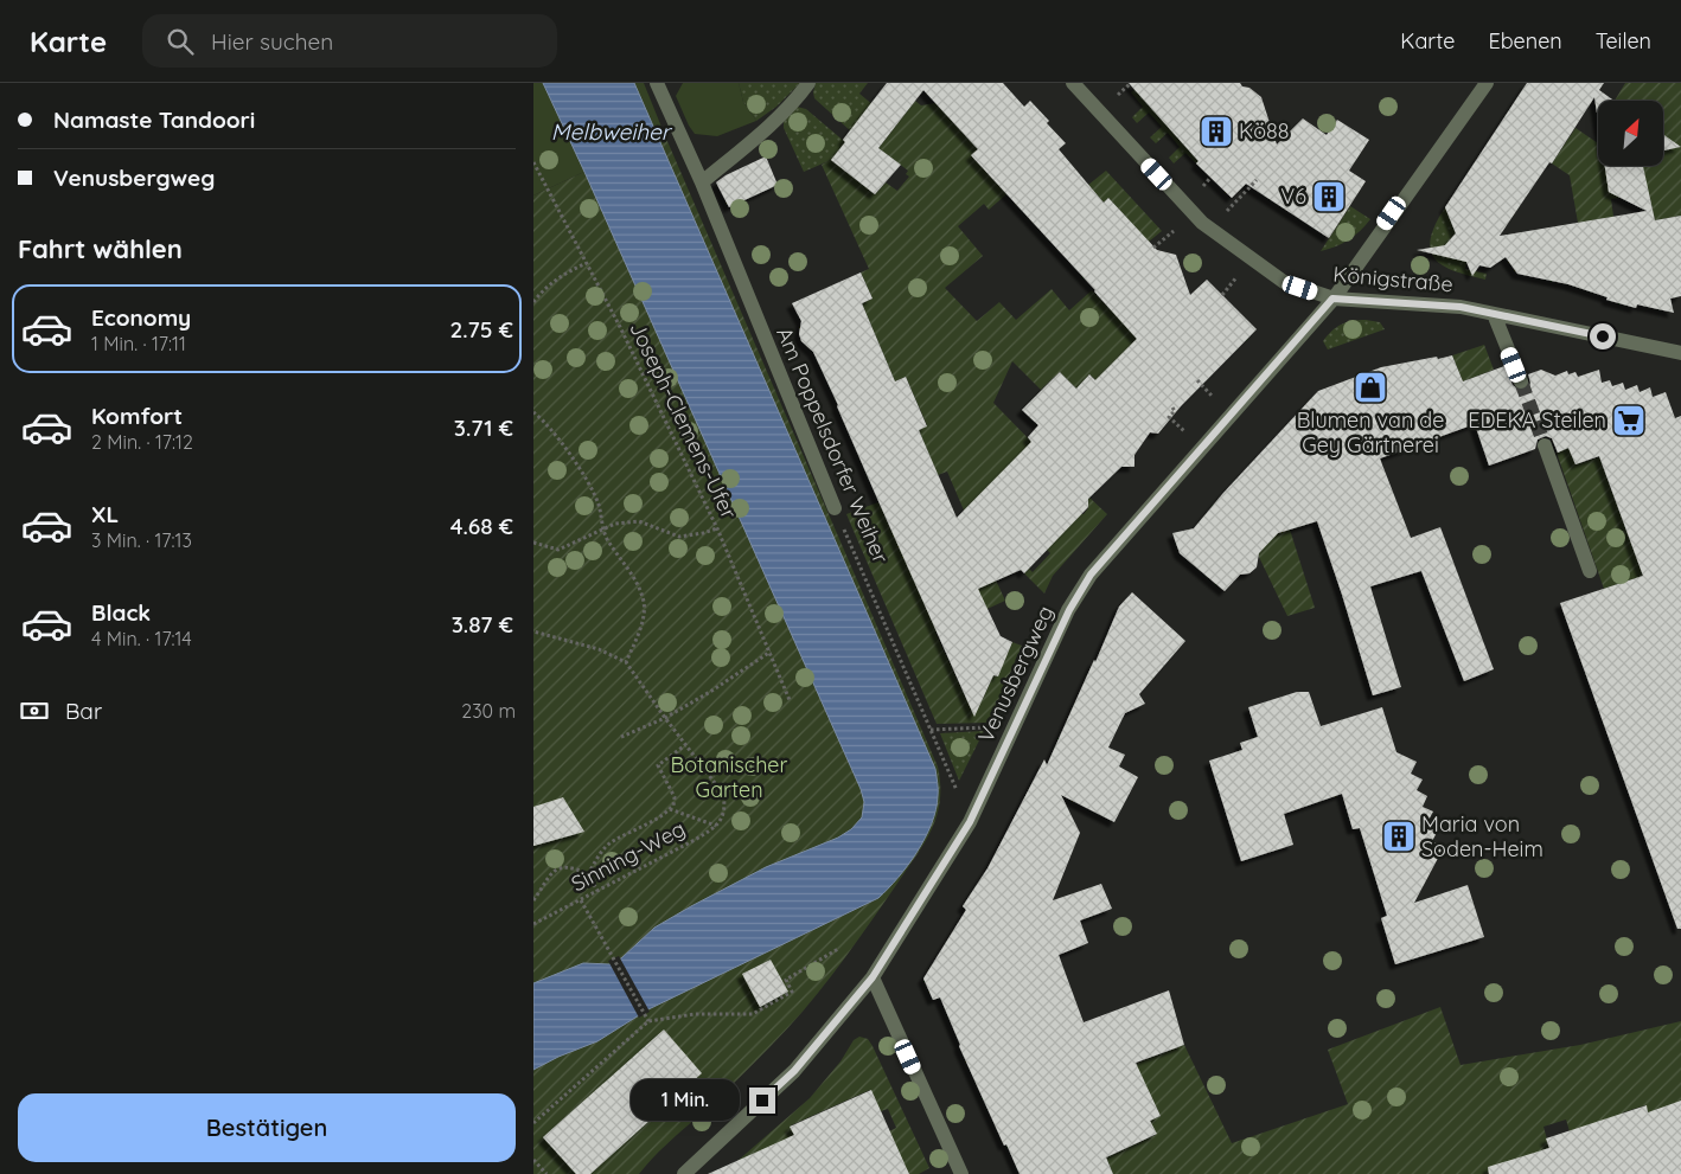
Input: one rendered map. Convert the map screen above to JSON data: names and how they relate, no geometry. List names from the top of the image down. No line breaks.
{"streets":{"street":["Königstraße","Am Poppelsdorfer Weiher","Venusbergweg"],"path":["Joseph-Clemens-Ufer","Sinning-Weg"]},"crossings":[["Königstraße","Venusbergweg"],["Am Poppelsdorfer Weiher","Venusbergweg"]],"water":["Melbweiher"],"parks":["Botanischer Garten"],"places":{"building":["Kö88","V6","Maria von Soden-Heim"],"shop":["Blumen van de Gey Gärtnerei"],"supermarket":["EDEKA Steilen"]},"north":"top right","page":{"header":"Karte","search":"Hier suchen","nav":["Karte","Ebenen","Teilen"],"banner":["Namaste Tandoori","Venusbergweg"],"heading":"Fahrt wählen","list":[{"name":"Economy","note":"1 Min. · 17:11","value":"2.75 €"},{"name":"Komfort","note":"2 Min. · 17:12","value":"3.71 €"},{"name":"XL","note":"3 Min. · 17:13","value":"4.68 €"},{"name":"Black","note":"4 Min. · 17:14","value":"3.87 €"}],"pay":["Bar","230 m"],"bubble":"1 Min.","buttons":"Bestätigen"}}
